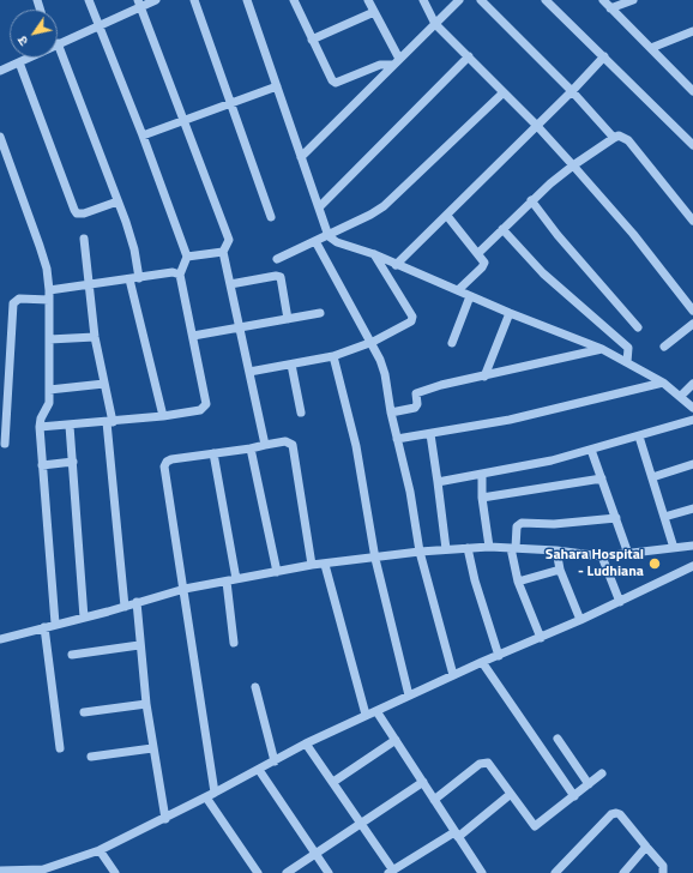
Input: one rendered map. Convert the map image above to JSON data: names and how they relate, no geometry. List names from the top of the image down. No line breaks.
{"places":["Sahara Hospital - Ludhiana"],"north":"bottom left"}
